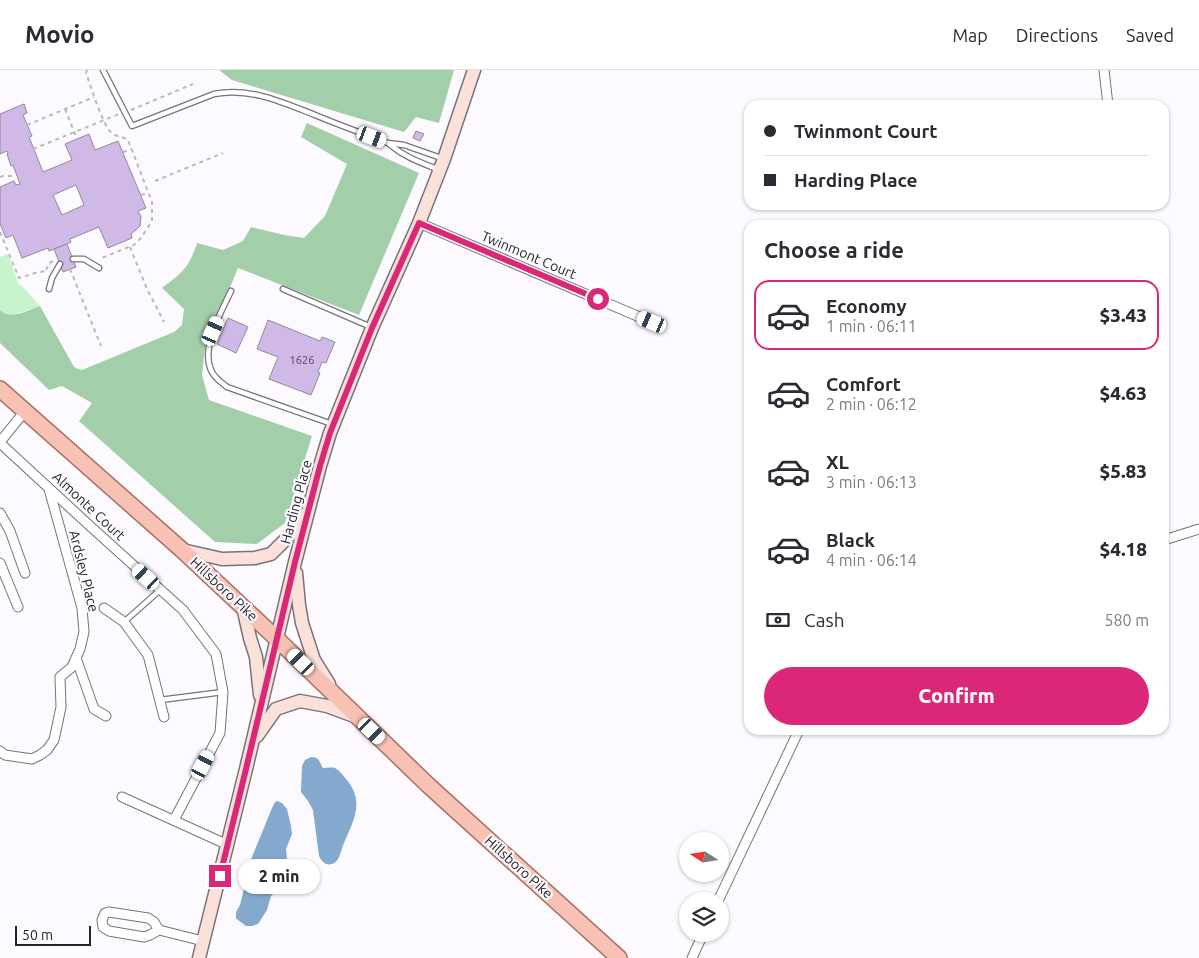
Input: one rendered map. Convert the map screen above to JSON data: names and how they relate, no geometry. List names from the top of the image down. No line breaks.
{"streets":{"main road":["Harding Place","Hillsboro Pike"],"street":["Twinmont Court","Almonte Court","Ardsley Place"]},"crossings":[["Twinmont Court","Harding Place"],["Harding Place","Hillsboro Pike"],["Almonte Court","Ardsley Place"]],"house_numbers":["1626"],"scale_bar":"50 m","north":"left","page":{"header":"Movio","nav":["Map","Directions","Saved"],"banner":["Twinmont Court","Harding Place"],"heading":"Choose a ride","list":[{"name":"Economy","note":"1 min · 06:11","value":"$3.43"},{"name":"Comfort","note":"2 min · 06:12","value":"$4.63"},{"name":"XL","note":"3 min · 06:13","value":"$5.83"},{"name":"Black","note":"4 min · 06:14","value":"$4.18"}],"pay":["Cash","580 m"],"buttons":"Confirm","bubble":"2 min","scale":"50 m"}}
